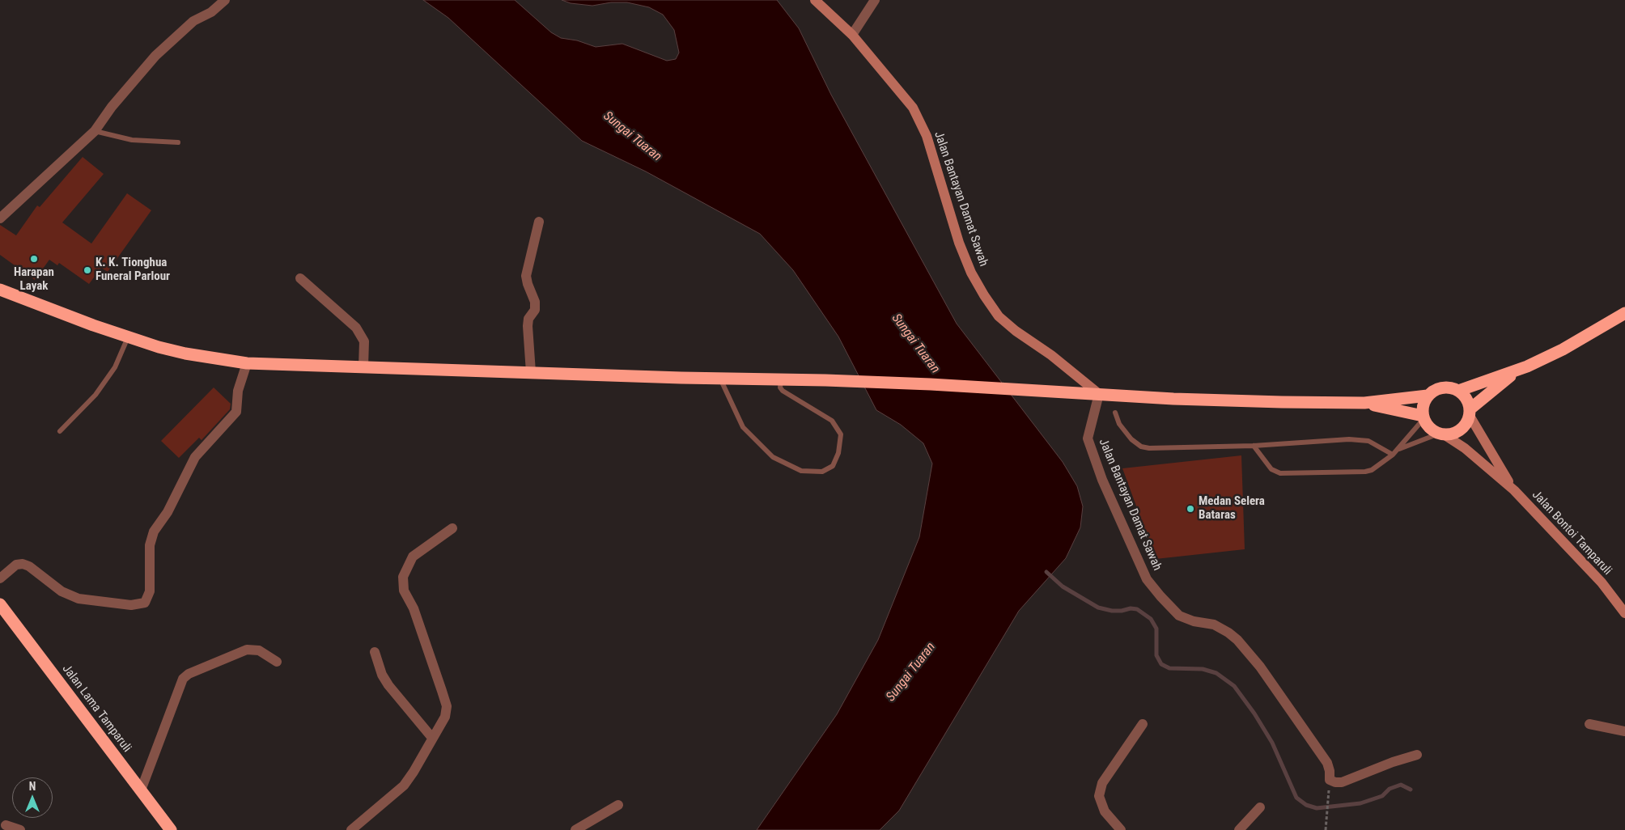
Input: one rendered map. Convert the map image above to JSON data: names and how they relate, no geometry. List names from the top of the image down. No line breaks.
{"streets":{"highway":["Jalan Lama Tamparuli"],"street":["Jalan Bantayan Damat Sawah","Jalan Bontoi Tamparuli"]},"water":["Sungai Tuaran"],"places":["Harapan Layak","K. K. Tionghua Funeral Parlour","Medan Selera Bataras"],"north":"top"}
